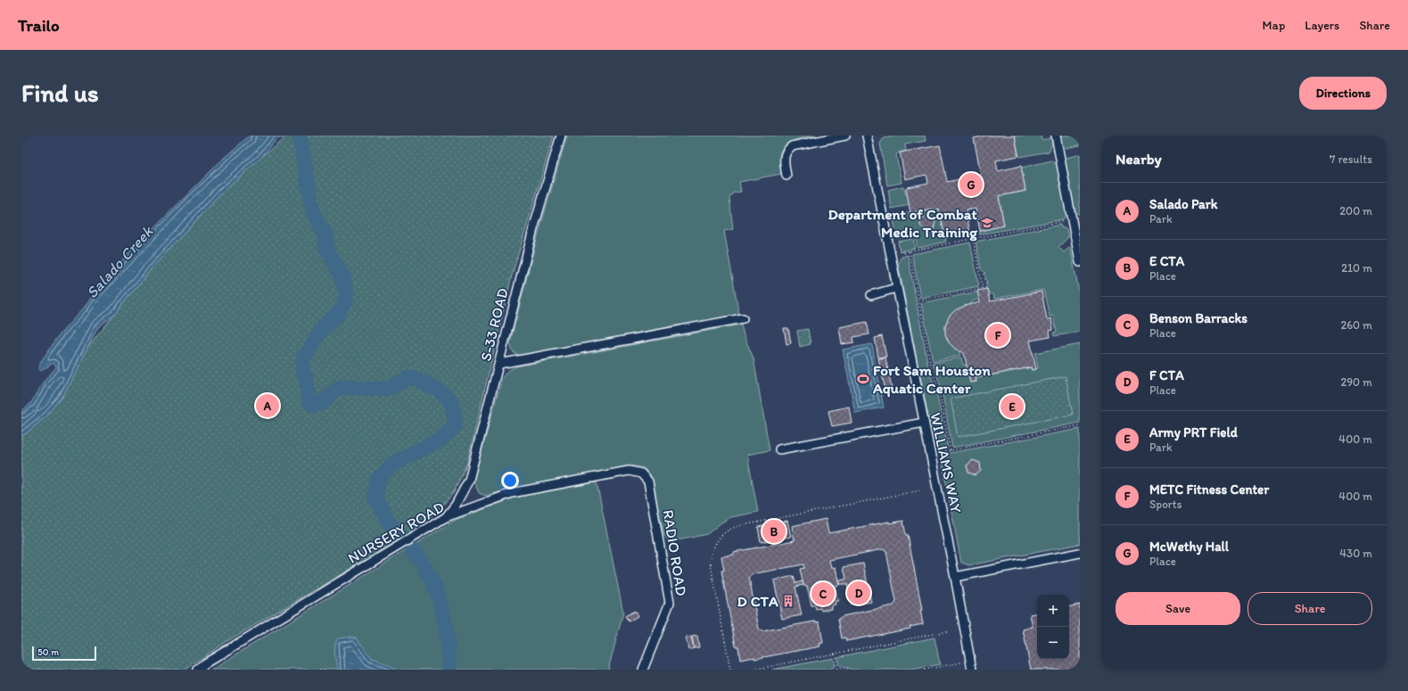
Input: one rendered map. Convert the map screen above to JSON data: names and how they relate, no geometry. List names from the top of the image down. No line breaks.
{"streets":{"street":["S-33 ROAD","WILLIAMS WAY","NURSERY ROAD","RADIO ROAD"]},"crossings":[["S-33 ROAD","NURSERY ROAD"],["NURSERY ROAD","RADIO ROAD"]],"water":["Salado Creek"],"places":{"school or university":["Department of Combat Medic Training"],"sports":["Fort Sam Houston Aquatic Center"],"building":["D CTA"]},"scale_bar":"50 m","page":{"header":"Trailo","nav":["Map","Layers","Share"],"buttons":["Directions",["Save","Share"]],"title":"Find us","heading":["Nearby","7 results"],"pins":["G","F","A","E","B","D","C"],"list":[{"mark":"A","name":"Salado Park","note":"Park","value":"200 m"},{"mark":"B","name":"E CTA","note":"Place","value":"210 m"},{"mark":"C","name":"Benson Barracks","note":"Place","value":"260 m"},{"mark":"D","name":"F CTA","note":"Place","value":"290 m"},{"mark":"E","name":"Army PRT Field","note":"Park","value":"400 m"},{"mark":"F","name":"METC Fitness Center","note":"Sports","value":"400 m"},{"mark":"G","name":"McWethy Hall","note":"Place","value":"430 m"}],"map_buttons":["+","−"],"scale":"50 m"}}
